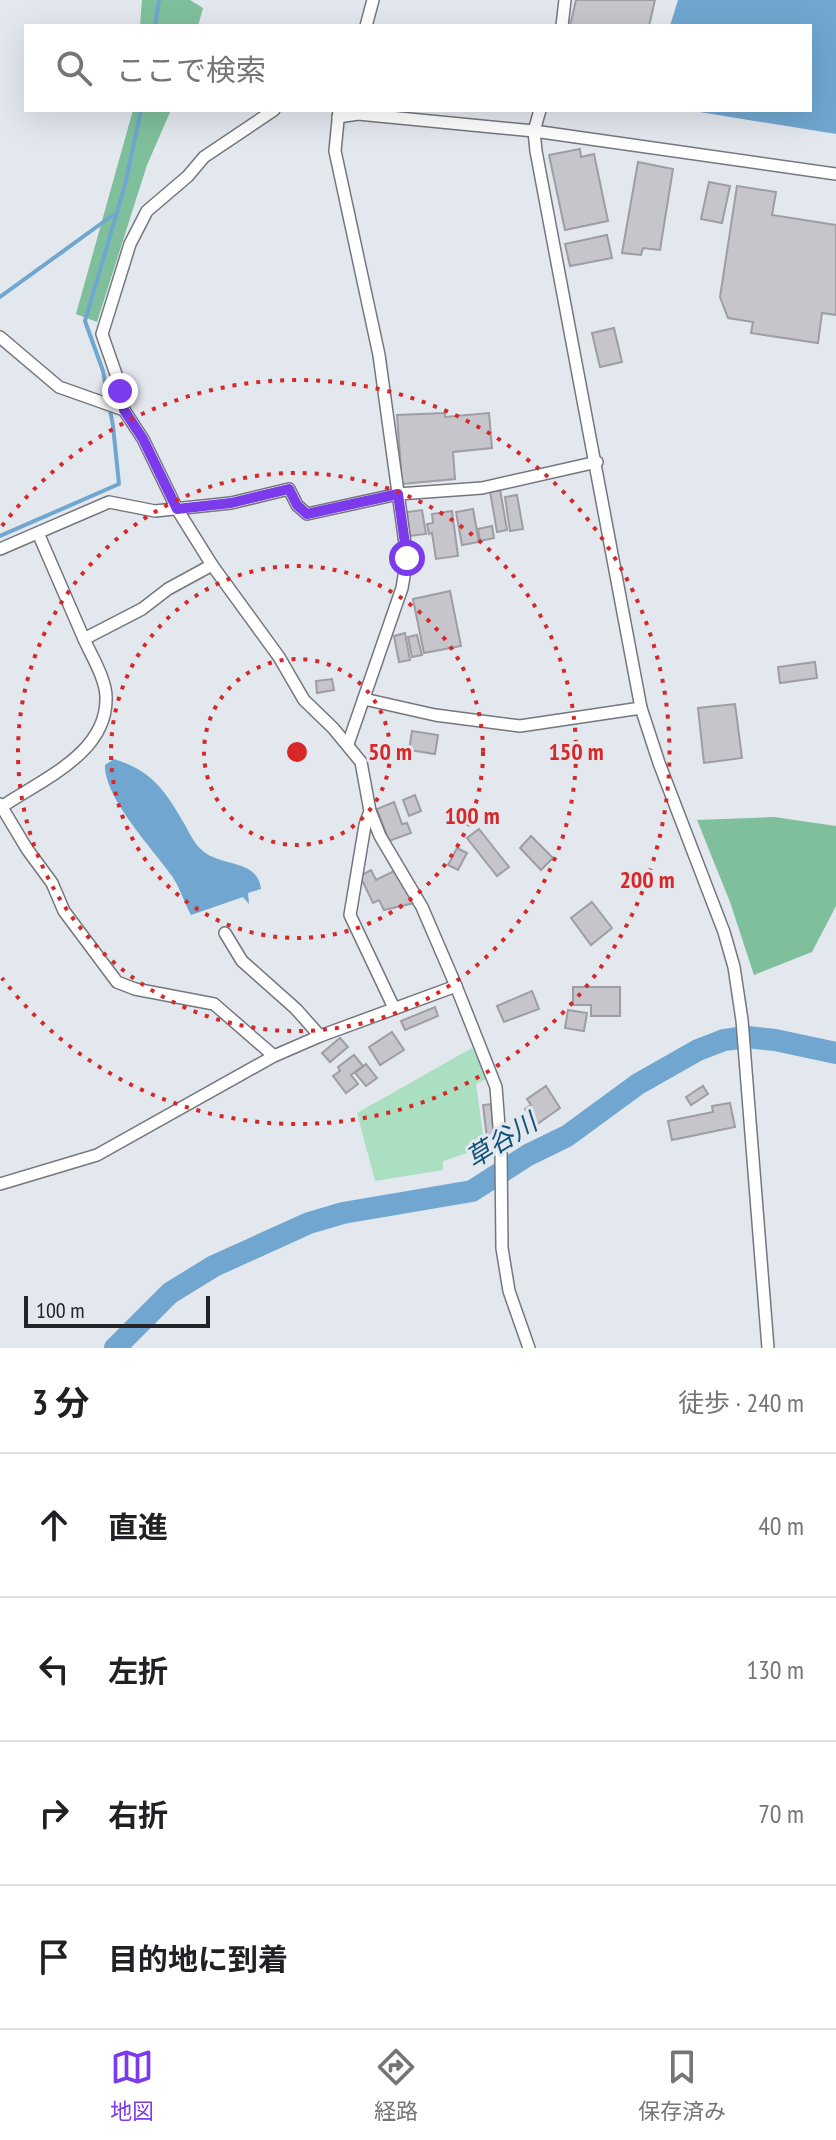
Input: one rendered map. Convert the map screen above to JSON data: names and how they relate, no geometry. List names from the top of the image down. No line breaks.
{"water":["草谷川"],"scale_bar":"100 m","page":{"search":"ここで検索","scale":"100 m","heading":["3 分","徒歩 · 240 m"],"list":[["直進","40 m"],["左折","130 m"],["右折","70 m"],"目的地に到着"],"nav":["地図","経路","保存済み"]},"rings":["50 m","150 m","100 m","200 m"]}
